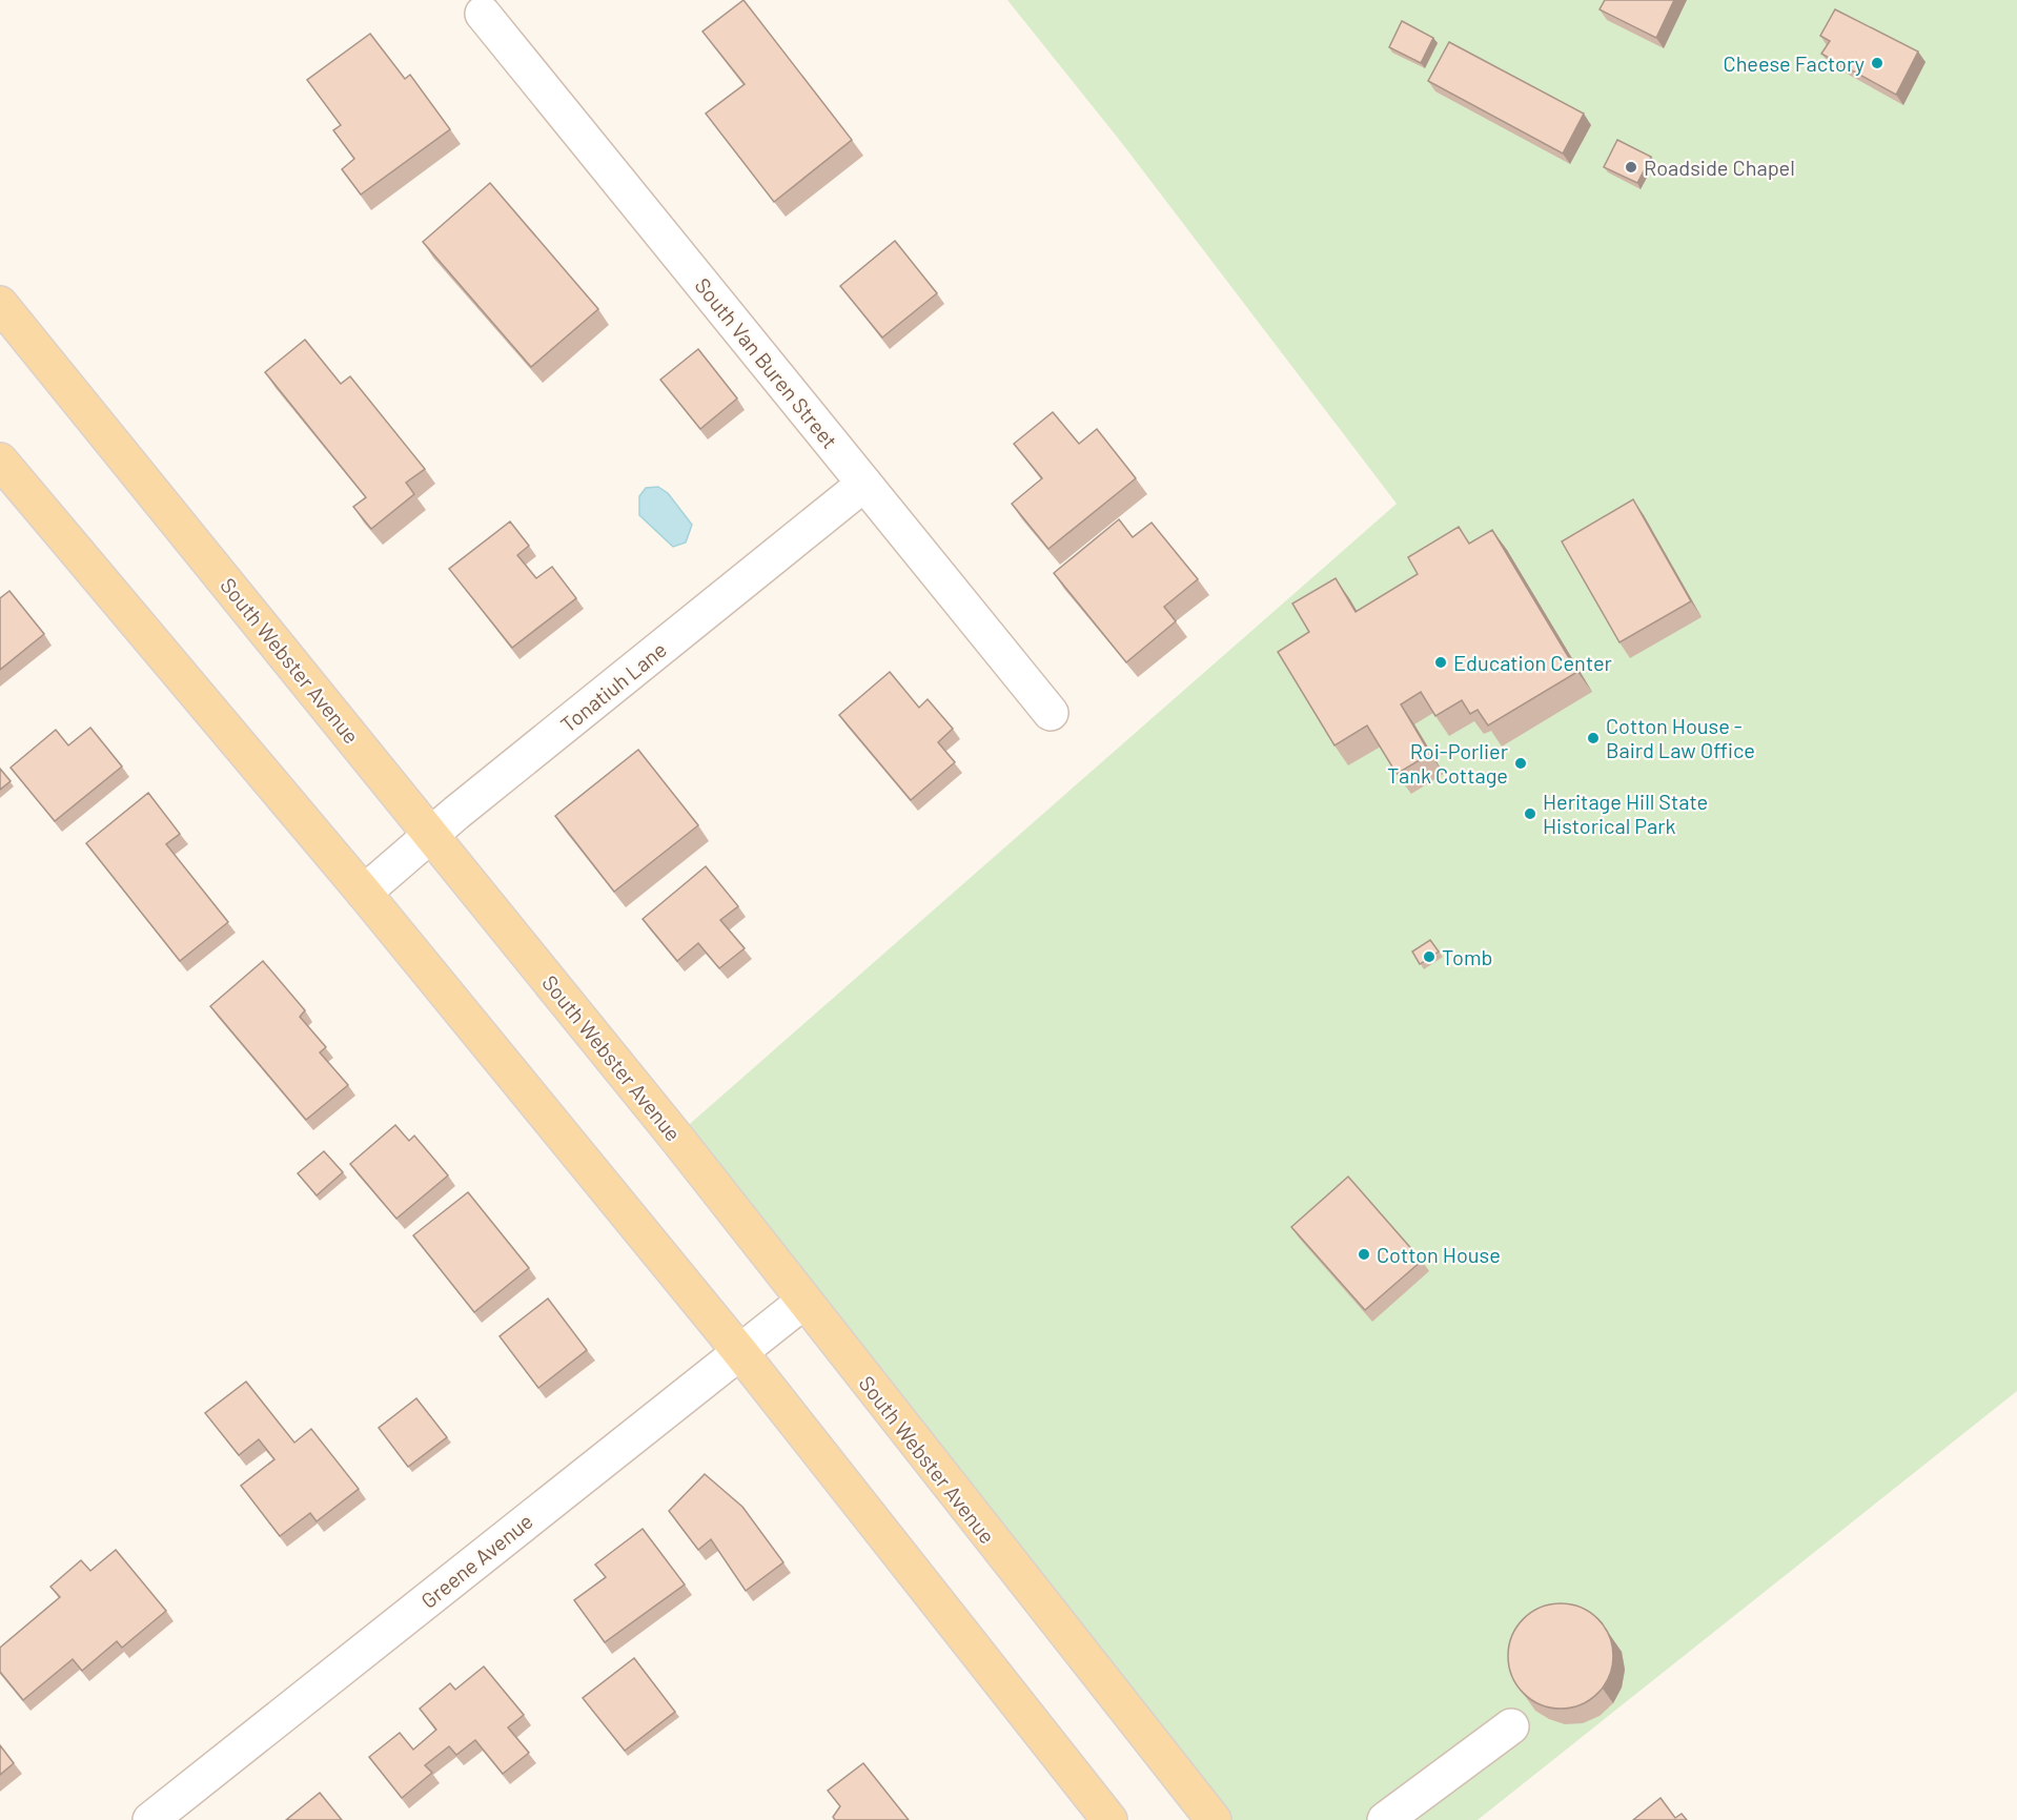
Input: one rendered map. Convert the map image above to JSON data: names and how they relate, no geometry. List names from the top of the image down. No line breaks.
{"streets":{"main road":["South Webster Avenue"],"street":["South Van Buren Street","Tonatiuh Lane","Greene Avenue"]},"crossings":[["South Van Buren Street","Tonatiuh Lane"],["South Webster Avenue","Tonatiuh Lane"],["South Webster Avenue","Greene Avenue"]],"places":["Cheese Factory","Roadside Chapel","Education Center","Cotton House - Baird Law Office","Roi-Porlier Tank Cottage","Heritage Hill State Historical Park","Tomb","Cotton House"]}
